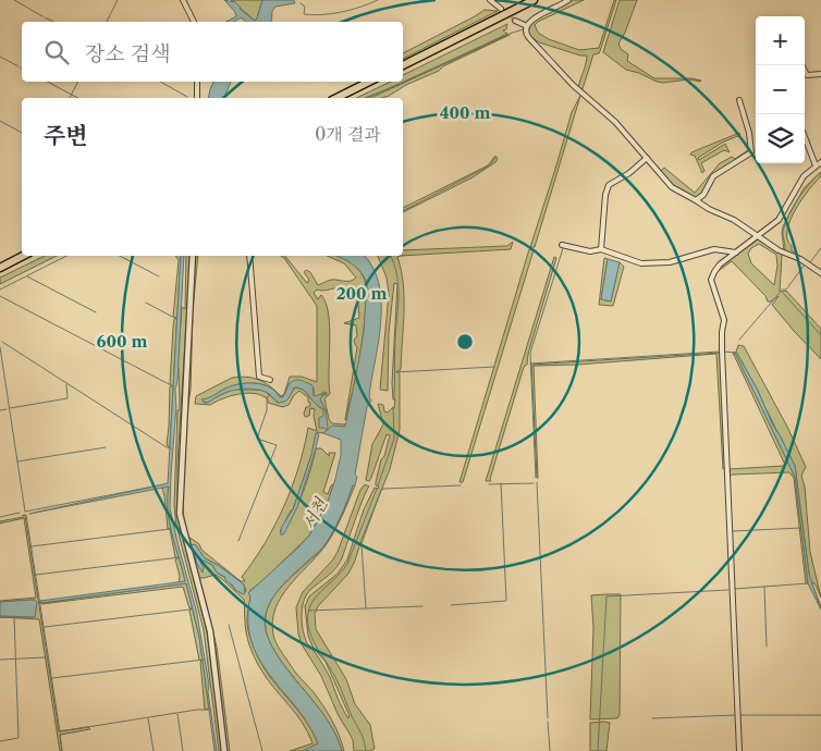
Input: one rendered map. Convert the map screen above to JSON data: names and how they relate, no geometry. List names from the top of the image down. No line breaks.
{"water":["서천"],"page":{"map_buttons":["+","−"],"search":"장소 검색","heading":["주변","0개 결과"]},"rings":["400 m","200 m","600 m"]}
